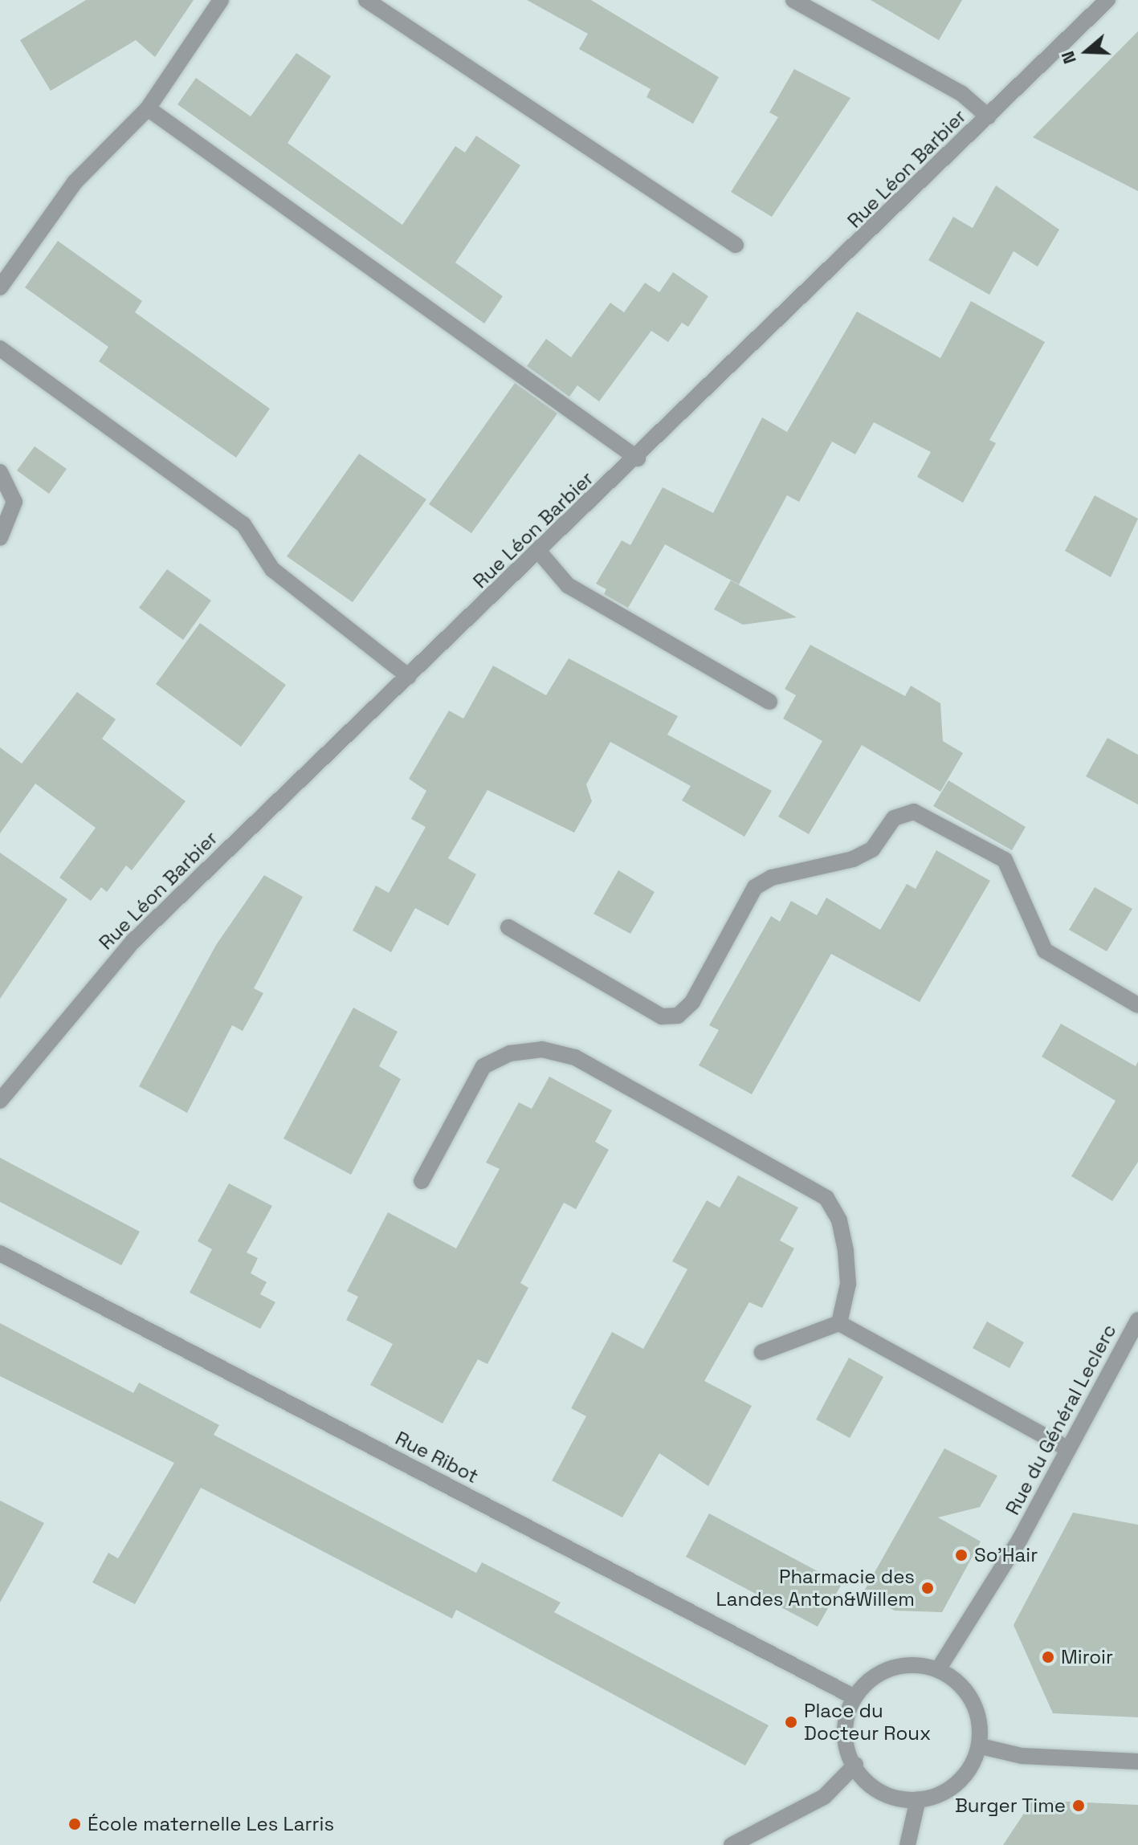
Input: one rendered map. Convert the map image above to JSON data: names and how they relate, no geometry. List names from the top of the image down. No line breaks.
{"streets":{"street":["Rue Léon Barbier","Rue du Général Leclerc","Rue Ribot"]},"crossings":[["Rue du Général Leclerc","Rue Ribot"]],"places":["So'Hair","Pharmacie des Landes Anton&Willem","Miroir","Place du Docteur Roux","Burger Time","École maternelle Les Larris"],"north":"left"}
